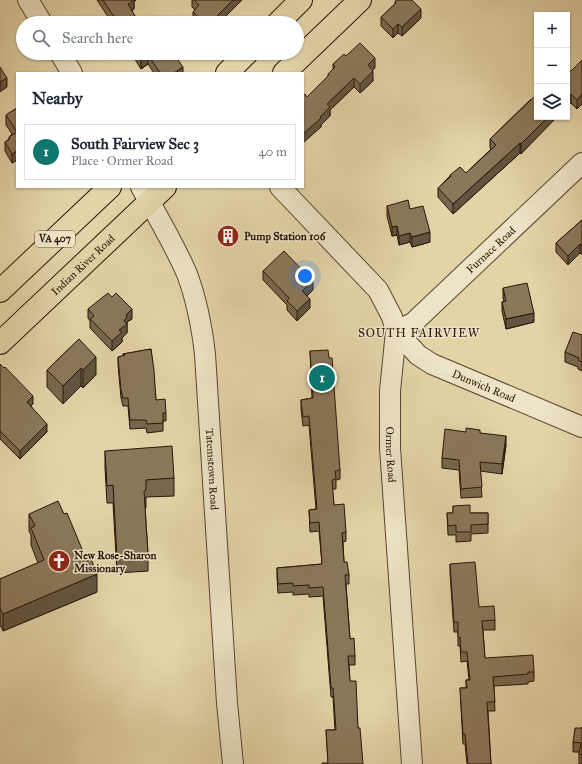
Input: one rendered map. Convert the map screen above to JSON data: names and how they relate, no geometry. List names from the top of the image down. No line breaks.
{"streets":{"main road":["VA 407","Indian River Road"],"street":["Furnace Road","Dunwich Road","Ormer Road","Tatemstown Road"]},"crossings":[["Furnace Road","Dunwich Road"],["Furnace Road","Ormer Road"],["Indian River Road","Tatemstown Road"],["Dunwich Road","Ormer Road"]],"districts":["SOUTH FAIRVIEW"],"places":{"building":["Pump Station 106"],"church":["New Rose-Sharon Missionary"]},"page":{"map_buttons":["+","−"],"search":"Search here","heading":"Nearby","list":[{"mark":"1","name":"South Fairview Sec 3","note":"Place · Ormer Road","value":"40 m"}],"pins":"1"}}
